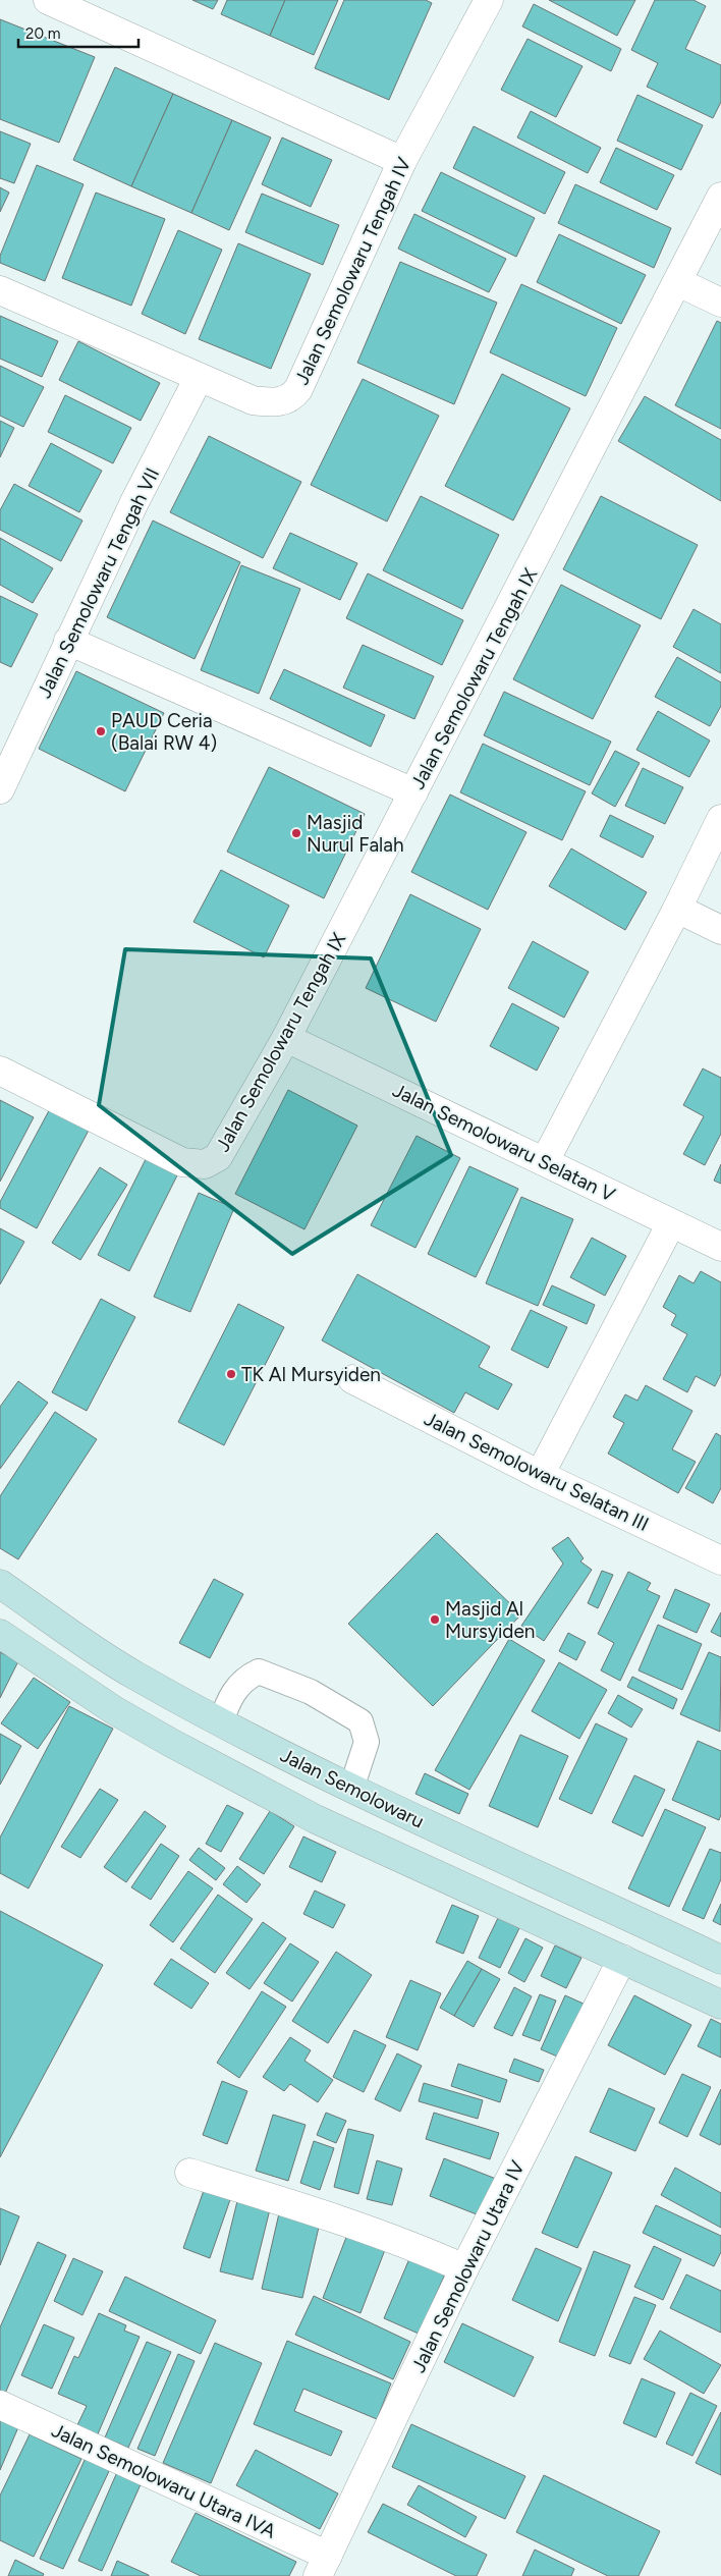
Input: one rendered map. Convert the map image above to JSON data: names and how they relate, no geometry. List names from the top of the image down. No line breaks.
{"streets":{"main road":["Jalan Semolowaru"],"street":["Jalan Semolowaru Tengah IV","Jalan Semolowaru Tengah VII","Jalan Semolowaru Tengah IX","Jalan Semolowaru Selatan V","Jalan Semolowaru Selatan III","Jalan Semolowaru Utara IV","Jalan Semolowaru Utara IVA"]},"crossings":[["Jalan Semolowaru Tengah IV","Jalan Semolowaru Tengah VII"],["Jalan Semolowaru Tengah IX","Jalan Semolowaru Selatan V"],["Jalan Semolowaru Utara IV","Jalan Semolowaru Utara IVA"]],"places":["PAUD Ceria (Balai RW 4)","Masjid Nurul Falah","TK Al Mursyiden","Masjid Al Mursyiden"],"scale_bar":"20 m"}
